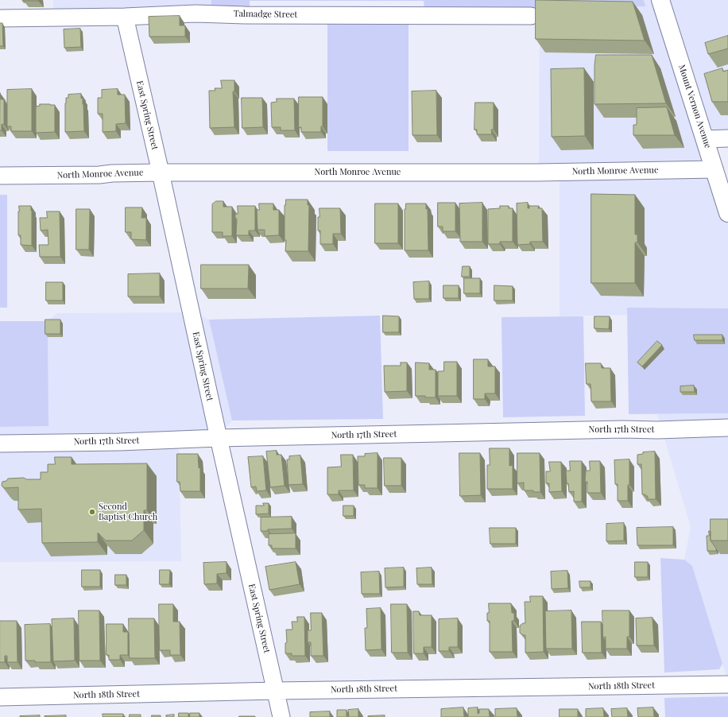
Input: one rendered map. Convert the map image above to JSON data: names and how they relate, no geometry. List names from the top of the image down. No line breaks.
{"streets":{"street":["Talmadge Street","Mount Vernon Avenue","East Spring Street","North Monroe Avenue","North 17th Street","North 18th Street"]},"crossings":[["Talmadge Street","East Spring Street"],["Mount Vernon Avenue","North Monroe Avenue"],["East Spring Street","North Monroe Avenue"],["East Spring Street","North 17th Street"],["East Spring Street","North 18th Street"]],"places":["Second Baptist Church"]}
